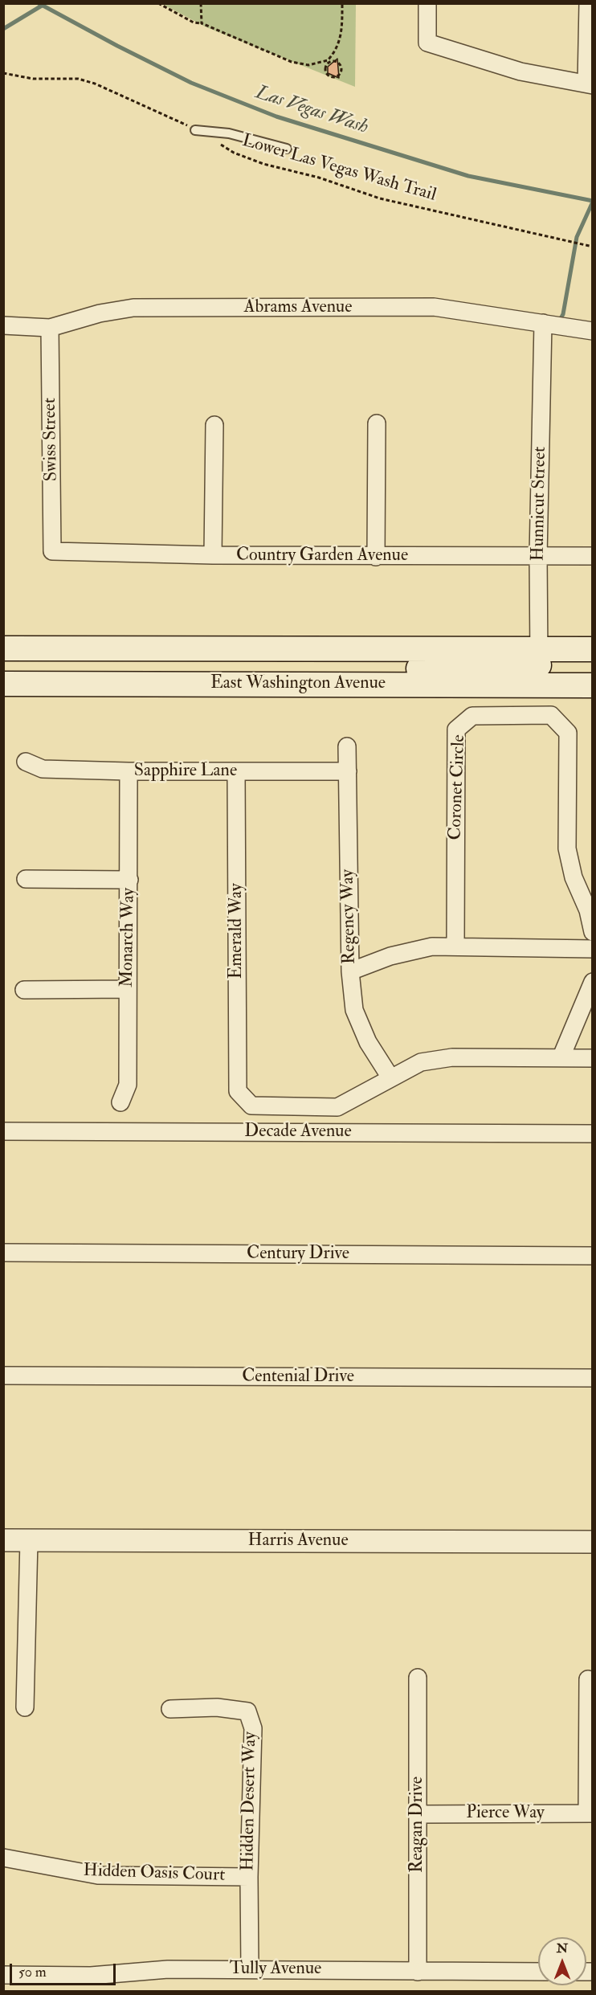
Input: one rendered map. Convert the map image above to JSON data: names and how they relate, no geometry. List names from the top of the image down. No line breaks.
{"streets":{"main road":["East Washington Avenue"],"street":["Abrams Avenue","Swiss Street","Hunnicut Street","Country Garden Avenue","Sapphire Lane","Coronet Circle","Regency Way","Emerald Way","Monarch Way","Decade Avenue","Century Drive","Centenial Drive","Harris Avenue","Hidden Desert Way","Pierce Way","Reagan Drive","Hidden Oasis Court","Tully Avenue"],"path":["Lower Las Vegas Wash Trail"]},"crossings":[["Abrams Avenue","Swiss Street"],["Abrams Avenue","Hunnicut Street"],["Swiss Street","Country Garden Avenue"],["Hunnicut Street","Country Garden Avenue"],["Hunnicut Street","East Washington Avenue"],["Sapphire Lane","Regency Way"],["Sapphire Lane","Emerald Way"],["Sapphire Lane","Monarch Way"],["Regency Way","Emerald Way"],["Hidden Desert Way","Hidden Oasis Court"],["Hidden Desert Way","Tully Avenue"],["Pierce Way","Reagan Drive"],["Reagan Drive","Tully Avenue"]],"water":["Las Vegas Wash"],"scale_bar":"50 m","north":"top"}
